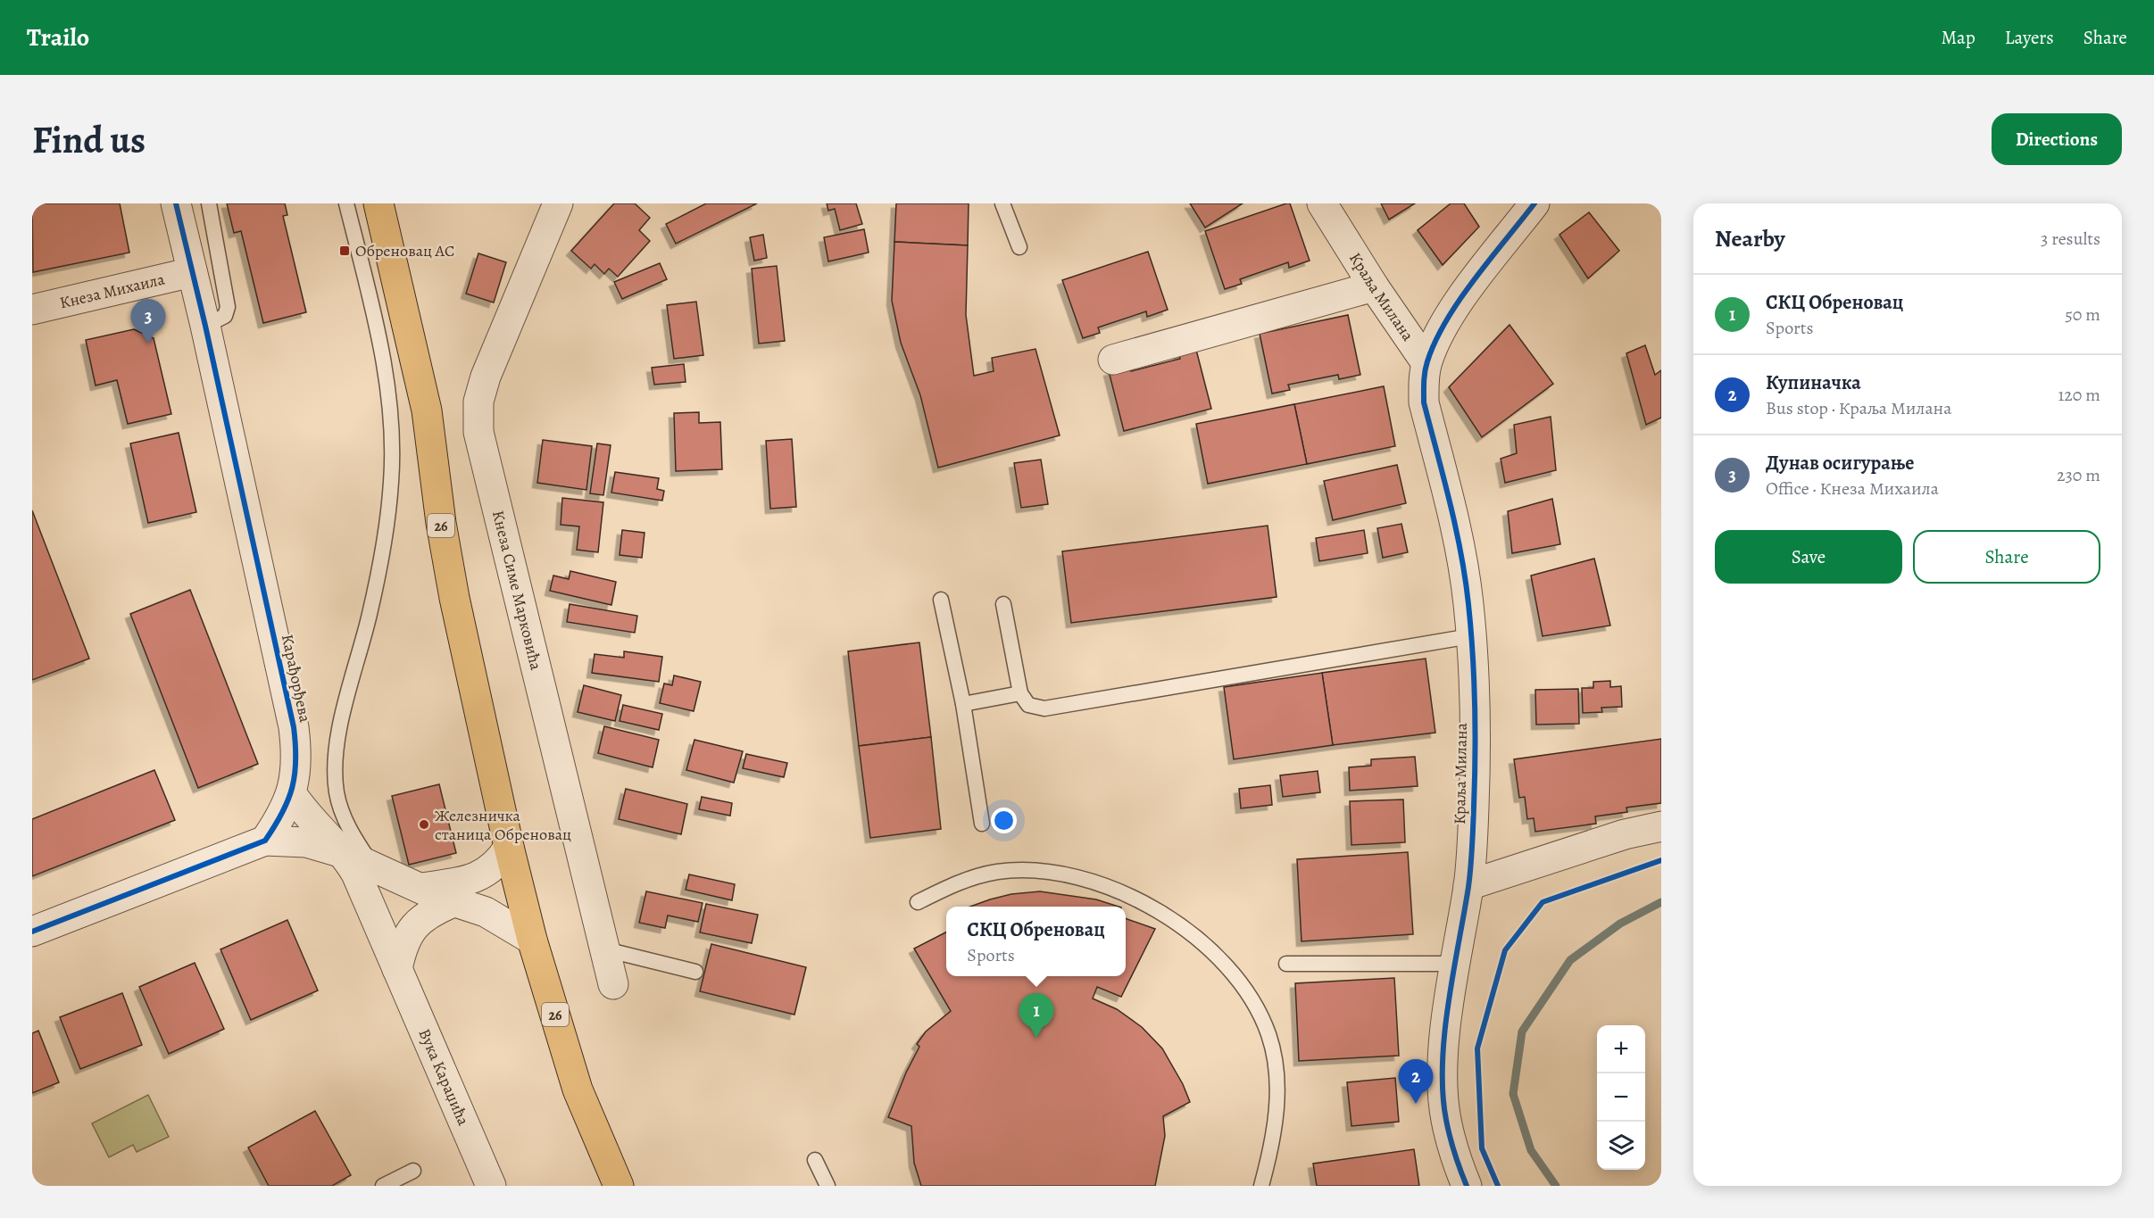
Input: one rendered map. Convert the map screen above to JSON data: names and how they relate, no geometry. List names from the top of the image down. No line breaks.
{"streets":{"main road":["26"],"street":["Кнеза Михаила","Краља Милана","Кнеза Симе Марковића","Карађорђева","Вука Караџића"]},"crossings":[["Кнеза Михаила","Карађорђева"]],"places":{"transit":["Обреновац АС"],"other":["Железничка станица Обреновац"]},"page":{"header":"Trailo","nav":["Map","Layers","Share"],"buttons":["Directions",["Save","Share"]],"title":"Find us","heading":["Nearby","3 results"],"list":[{"mark":"1","name":"СКЦ Обреновац","note":"Sports","value":"50 m"},{"mark":"2","name":"Купиначка","note":"Bus stop · Краља Милана","value":"120 m"},{"mark":"3","name":"Дунав осигурање","note":"Office · Кнеза Михаила","value":"230 m"}],"pins":["3","1","2"],"popup":["СКЦ Обреновац","Sports"],"map_buttons":["+","−"]}}
